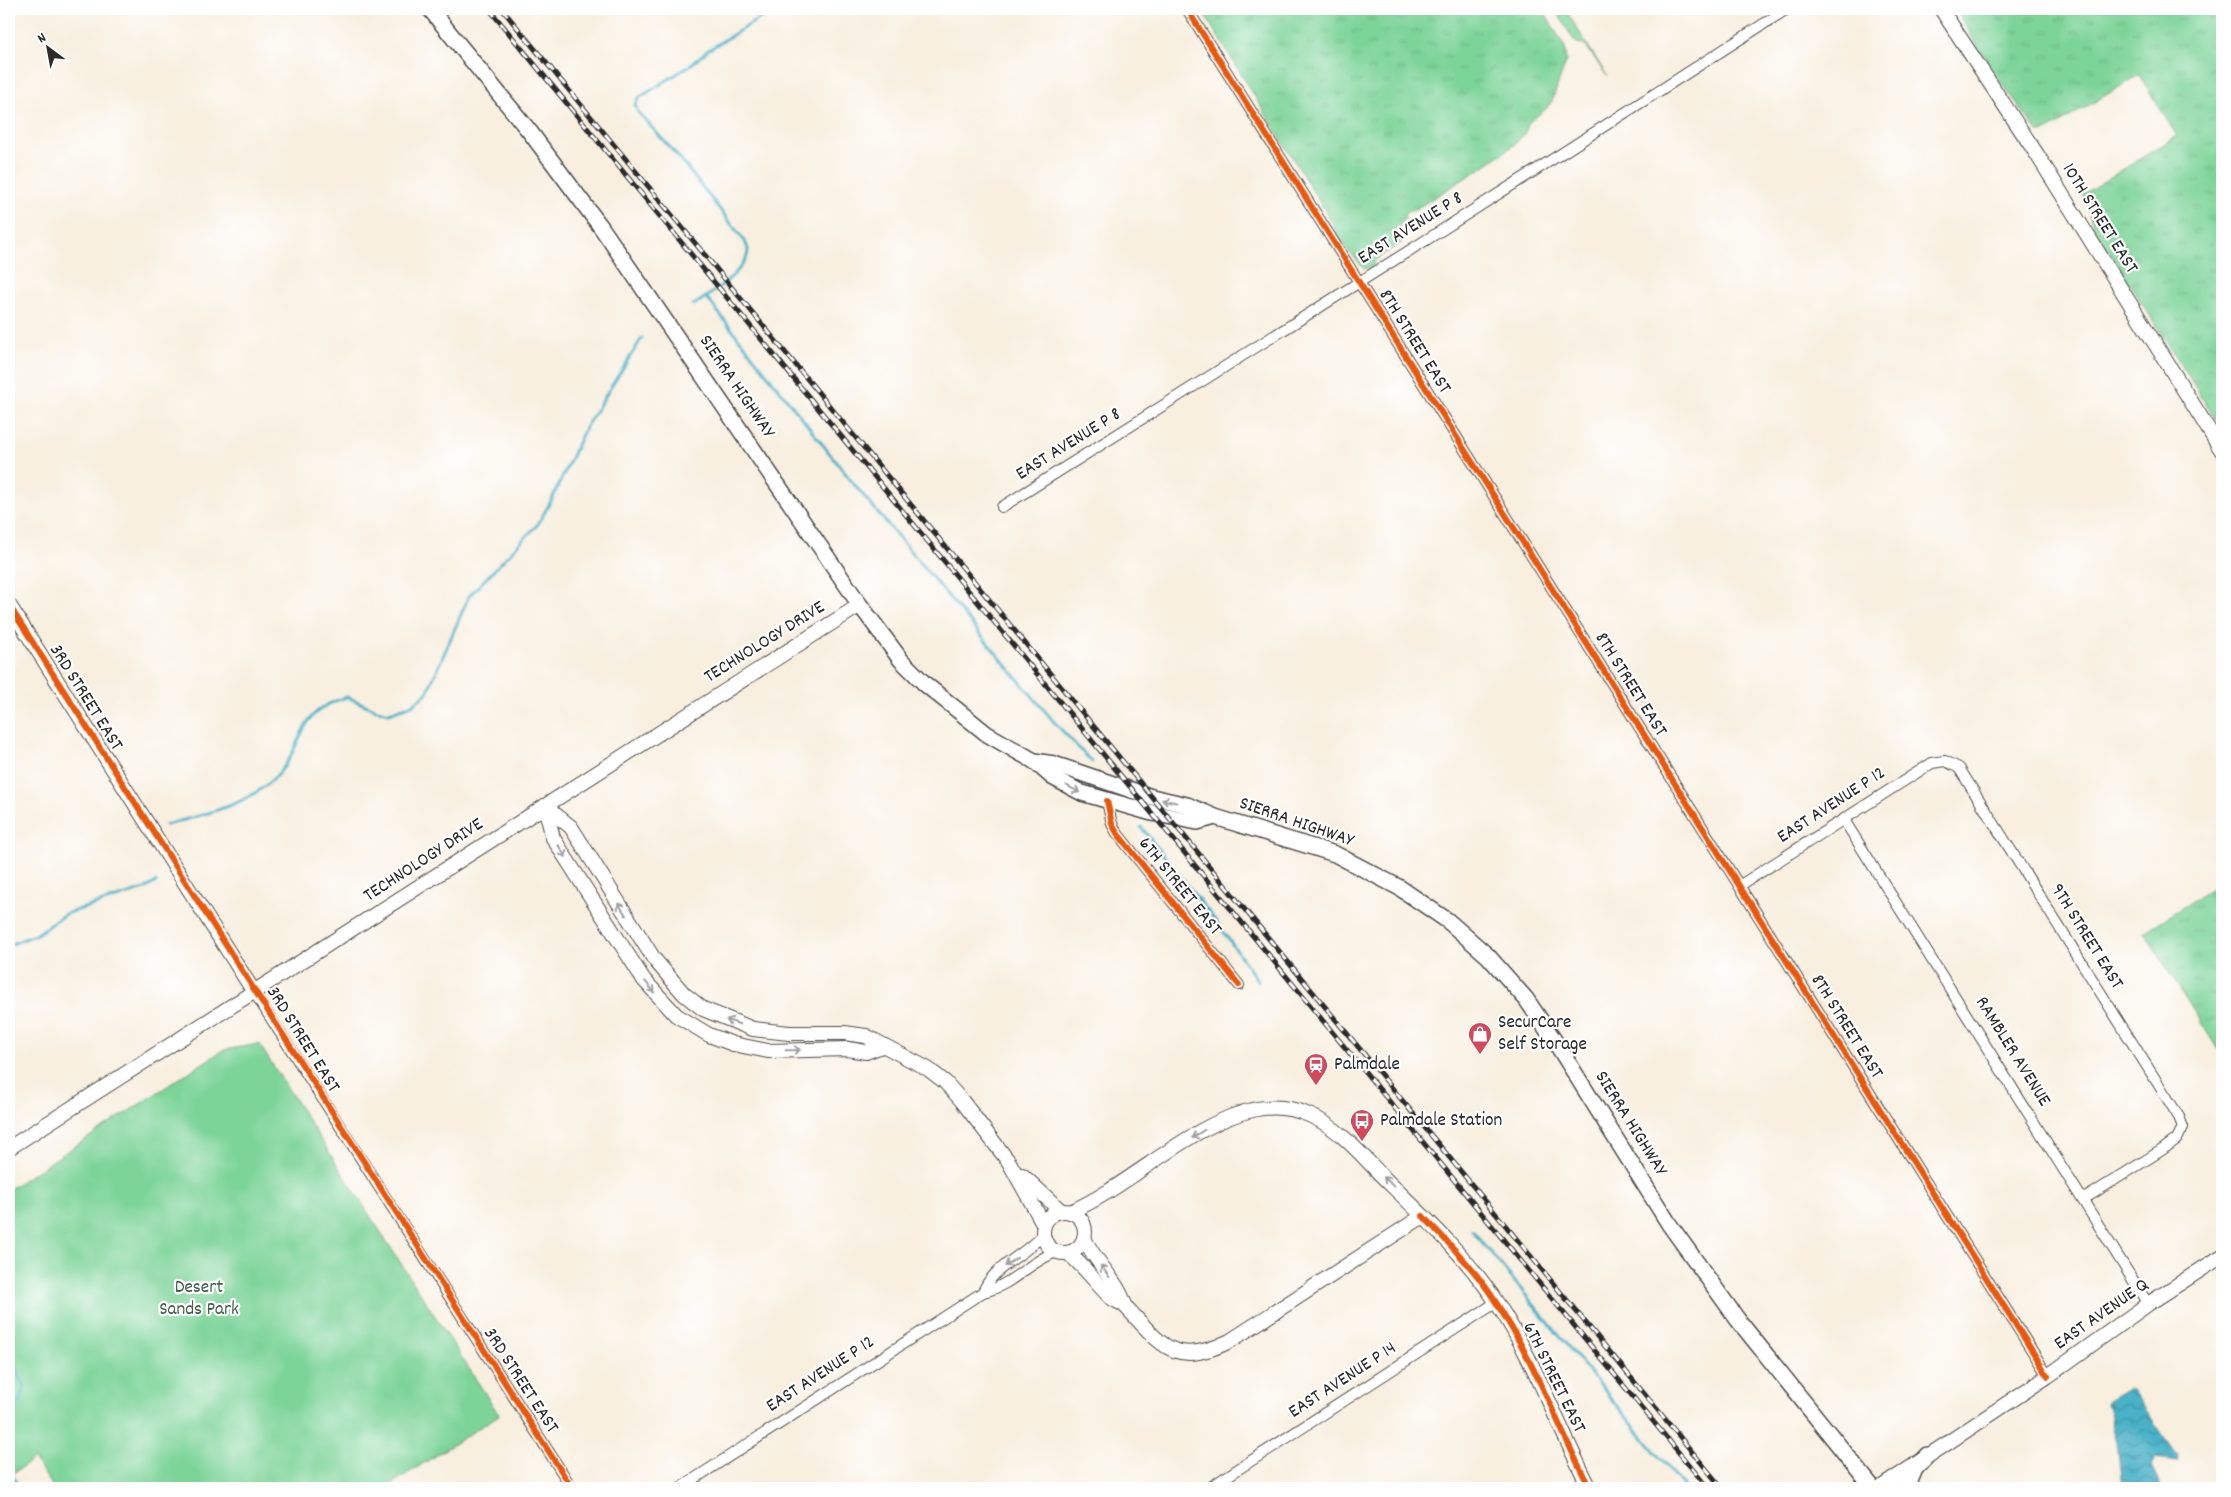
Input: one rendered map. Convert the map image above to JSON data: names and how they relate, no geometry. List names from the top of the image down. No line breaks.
{"streets":{"main road":["SIERRA HIGHWAY"],"street":["10TH STREET EAST","EAST AVENUE P 8","8TH STREET EAST","TECHNOLOGY DRIVE","3RD STREET EAST","EAST AVENUE P 12","6TH STREET EAST","9TH STREET EAST","RAMBLER AVENUE","EAST AVENUE Q","EAST AVENUE P 14"]},"crossings":[["EAST AVENUE P 8","8TH STREET EAST"],["8TH STREET EAST","EAST AVENUE P 12"],["8TH STREET EAST","EAST AVENUE Q"],["SIERRA HIGHWAY","TECHNOLOGY DRIVE"],["SIERRA HIGHWAY","6TH STREET EAST"],["TECHNOLOGY DRIVE","3RD STREET EAST"],["EAST AVENUE P 12","6TH STREET EAST"],["EAST AVENUE P 12","9TH STREET EAST"],["EAST AVENUE P 12","RAMBLER AVENUE"],["6TH STREET EAST","EAST AVENUE P 14"],["9TH STREET EAST","RAMBLER AVENUE"],["RAMBLER AVENUE","EAST AVENUE Q"]],"one_way":["6TH STREET EAST"],"parks":["Desert Sands Park"],"places":{"shop":["SecurCare Self Storage"],"station":["Palmdale"],"bus stop":["Palmdale Station"]},"north":"top left"}
